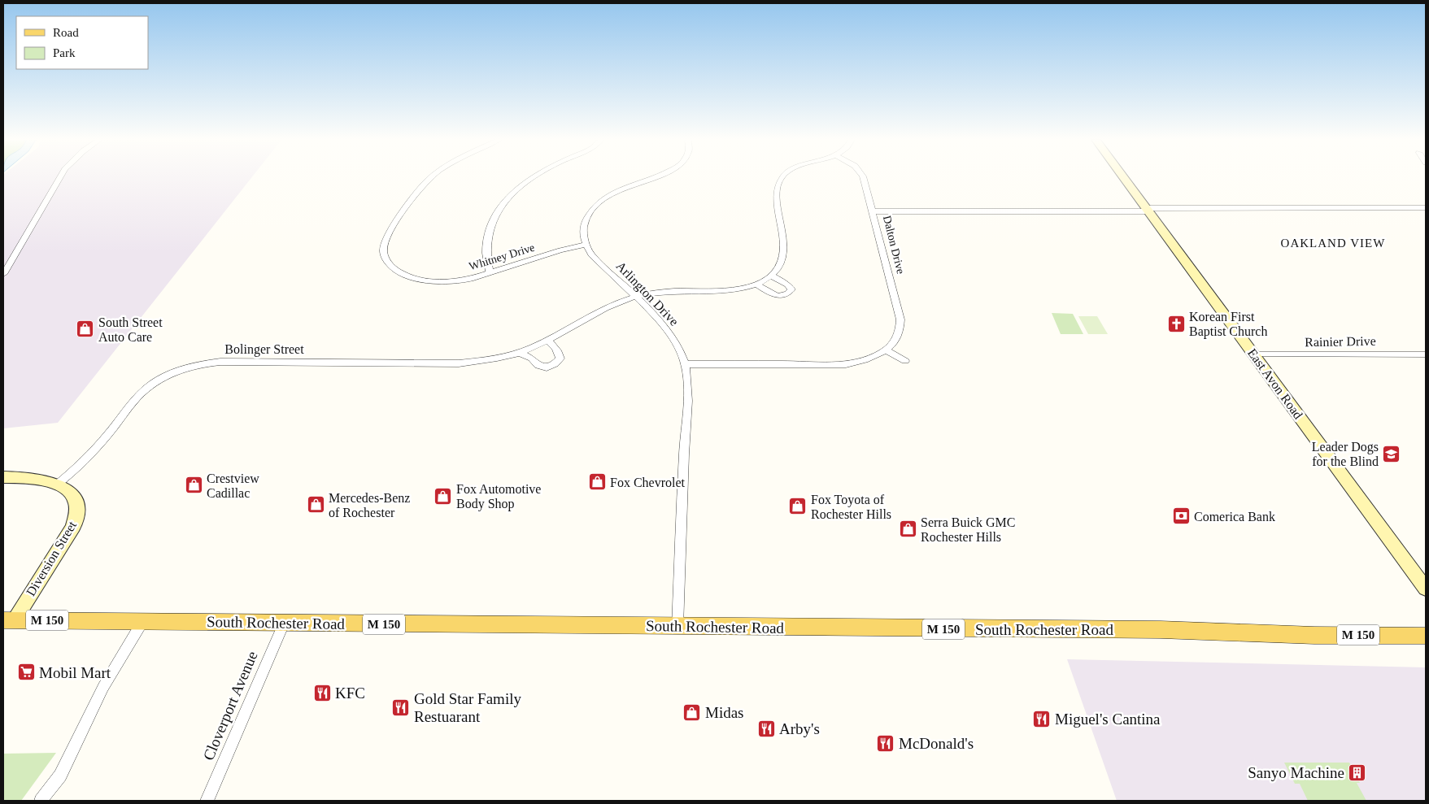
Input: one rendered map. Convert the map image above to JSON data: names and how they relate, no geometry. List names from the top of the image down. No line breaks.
{"streets":{"main road":["East Avon Road","Diversion Street","M 150","South Rochester Road"],"street":["Dalton Drive","Whitney Drive","Arlington Drive","Rainier Drive","Bolinger Street","Cloverport Avenue"]},"crossings":[["Dalton Drive","Arlington Drive"],["Whitney Drive","Arlington Drive"],["Arlington Drive","Bolinger Street"],["Arlington Drive","South Rochester Road"],["Rainier Drive","East Avon Road"],["Bolinger Street","Diversion Street"],["Diversion Street","South Rochester Road"],["South Rochester Road","Cloverport Avenue"]],"districts":["OAKLAND VIEW"],"places":{"church":["Korean First Baptist Church"],"shop":["South Street Auto Care","Fox Chevrolet","Crestview Cadillac","Fox Automotive Body Shop","Mercedes-Benz of Rochester","Fox Toyota of Rochester Hills","Serra Buick GMC Rochester Hills","Midas"],"school or university":["Leader Dogs for the Blind"],"bank":["Comerica Bank"],"supermarket":["Mobil Mart"],"restaurant":["KFC","Gold Star Family Restuarant","Miguel's Cantina","Arby's","McDonald's"],"building":["Sanyo Machine"]},"legend":["Road","Park"]}
